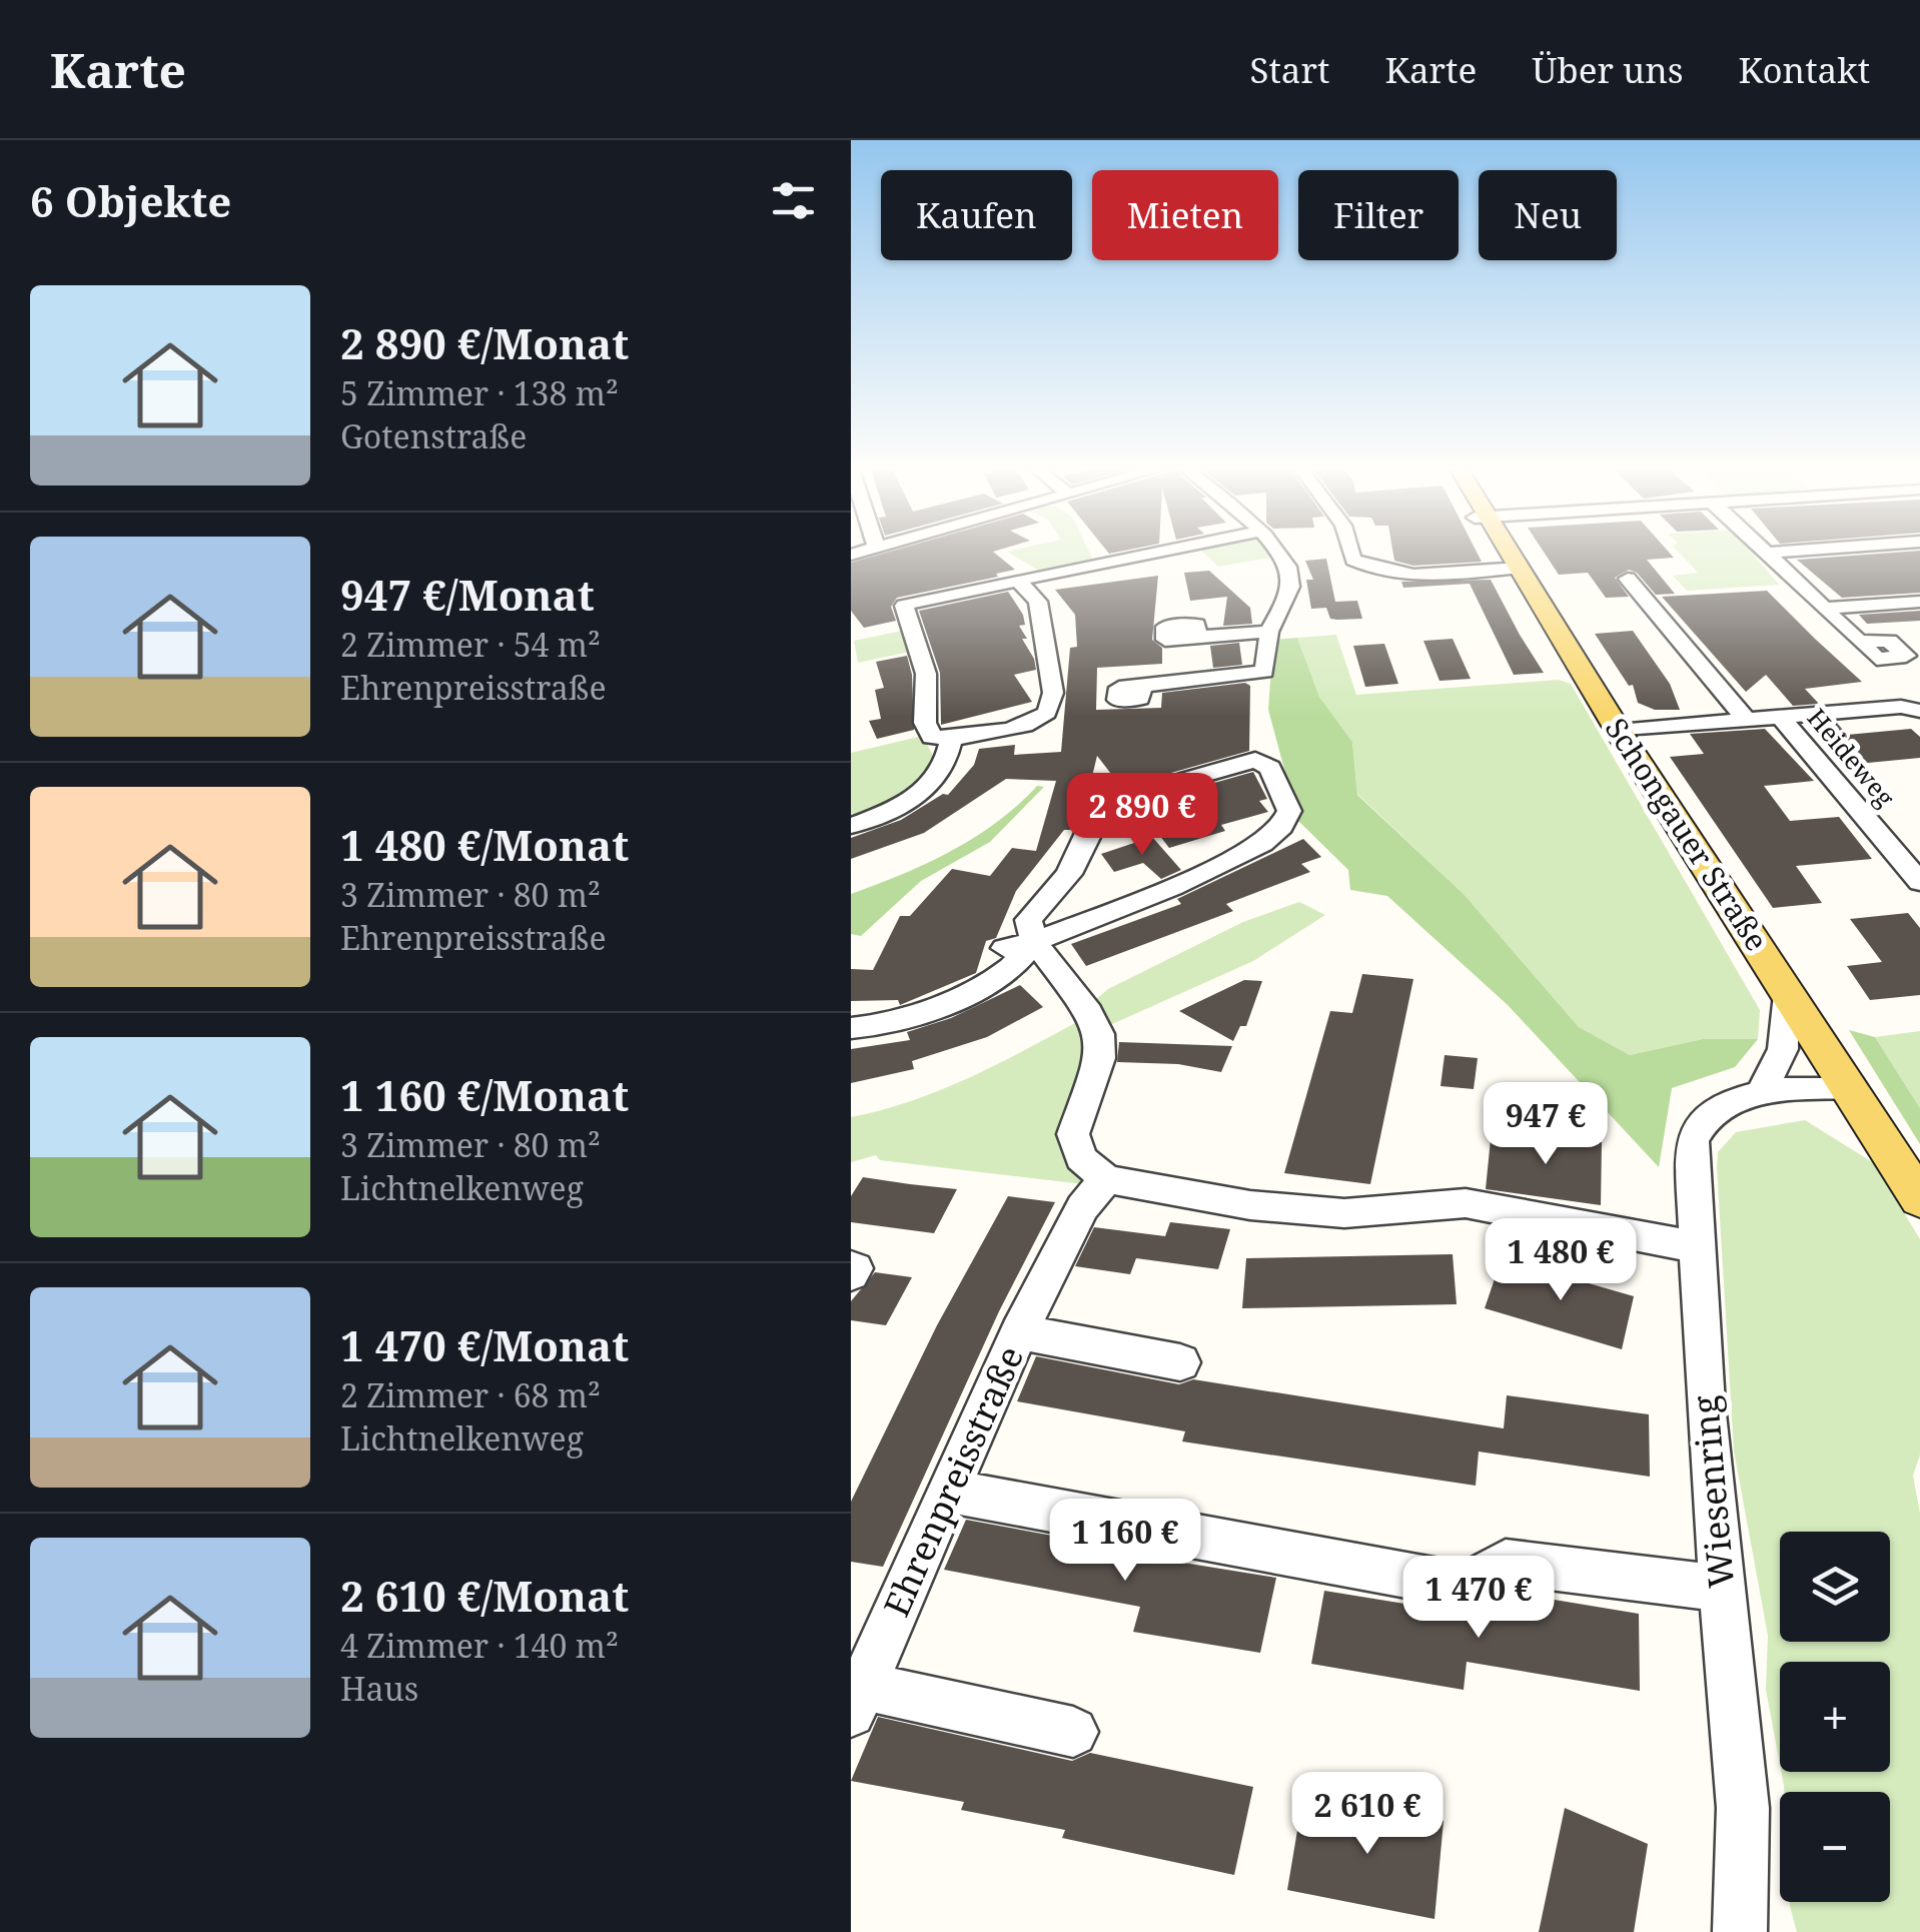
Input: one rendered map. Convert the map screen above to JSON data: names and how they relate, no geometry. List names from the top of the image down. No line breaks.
{"streets":{"main road":["Schongauer Straße"],"street":["Heideweg","Ehrenpreisstraße","Wiesenring"]},"crossings":[["Schongauer Straße","Wiesenring"]],"page":{"header":"Karte","nav":["Start","Karte","Über uns","Kontakt"],"heading":"6 Objekte","chip":["Kaufen","Mieten","Filter","Neu"],"list":[{"name":"2 890 €/Monat","note":"5 Zimmer · 138 m² · Gotenstraße"},{"name":"947 €/Monat","note":"2 Zimmer · 54 m² · Ehrenpreisstraße"},{"name":"1 480 €/Monat","note":"3 Zimmer · 80 m² · Ehrenpreisstraße"},{"name":"1 160 €/Monat","note":"3 Zimmer · 80 m² · Lichtnelkenweg"},{"name":"1 470 €/Monat","note":"2 Zimmer · 68 m² · Lichtnelkenweg"},{"name":"2 610 €/Monat","note":"4 Zimmer · 140 m² · Haus"}],"price":["2 890 €","947 €","1 480 €","1 160 €","1 470 €","2 610 €"],"map_buttons":["+","−"]}}
